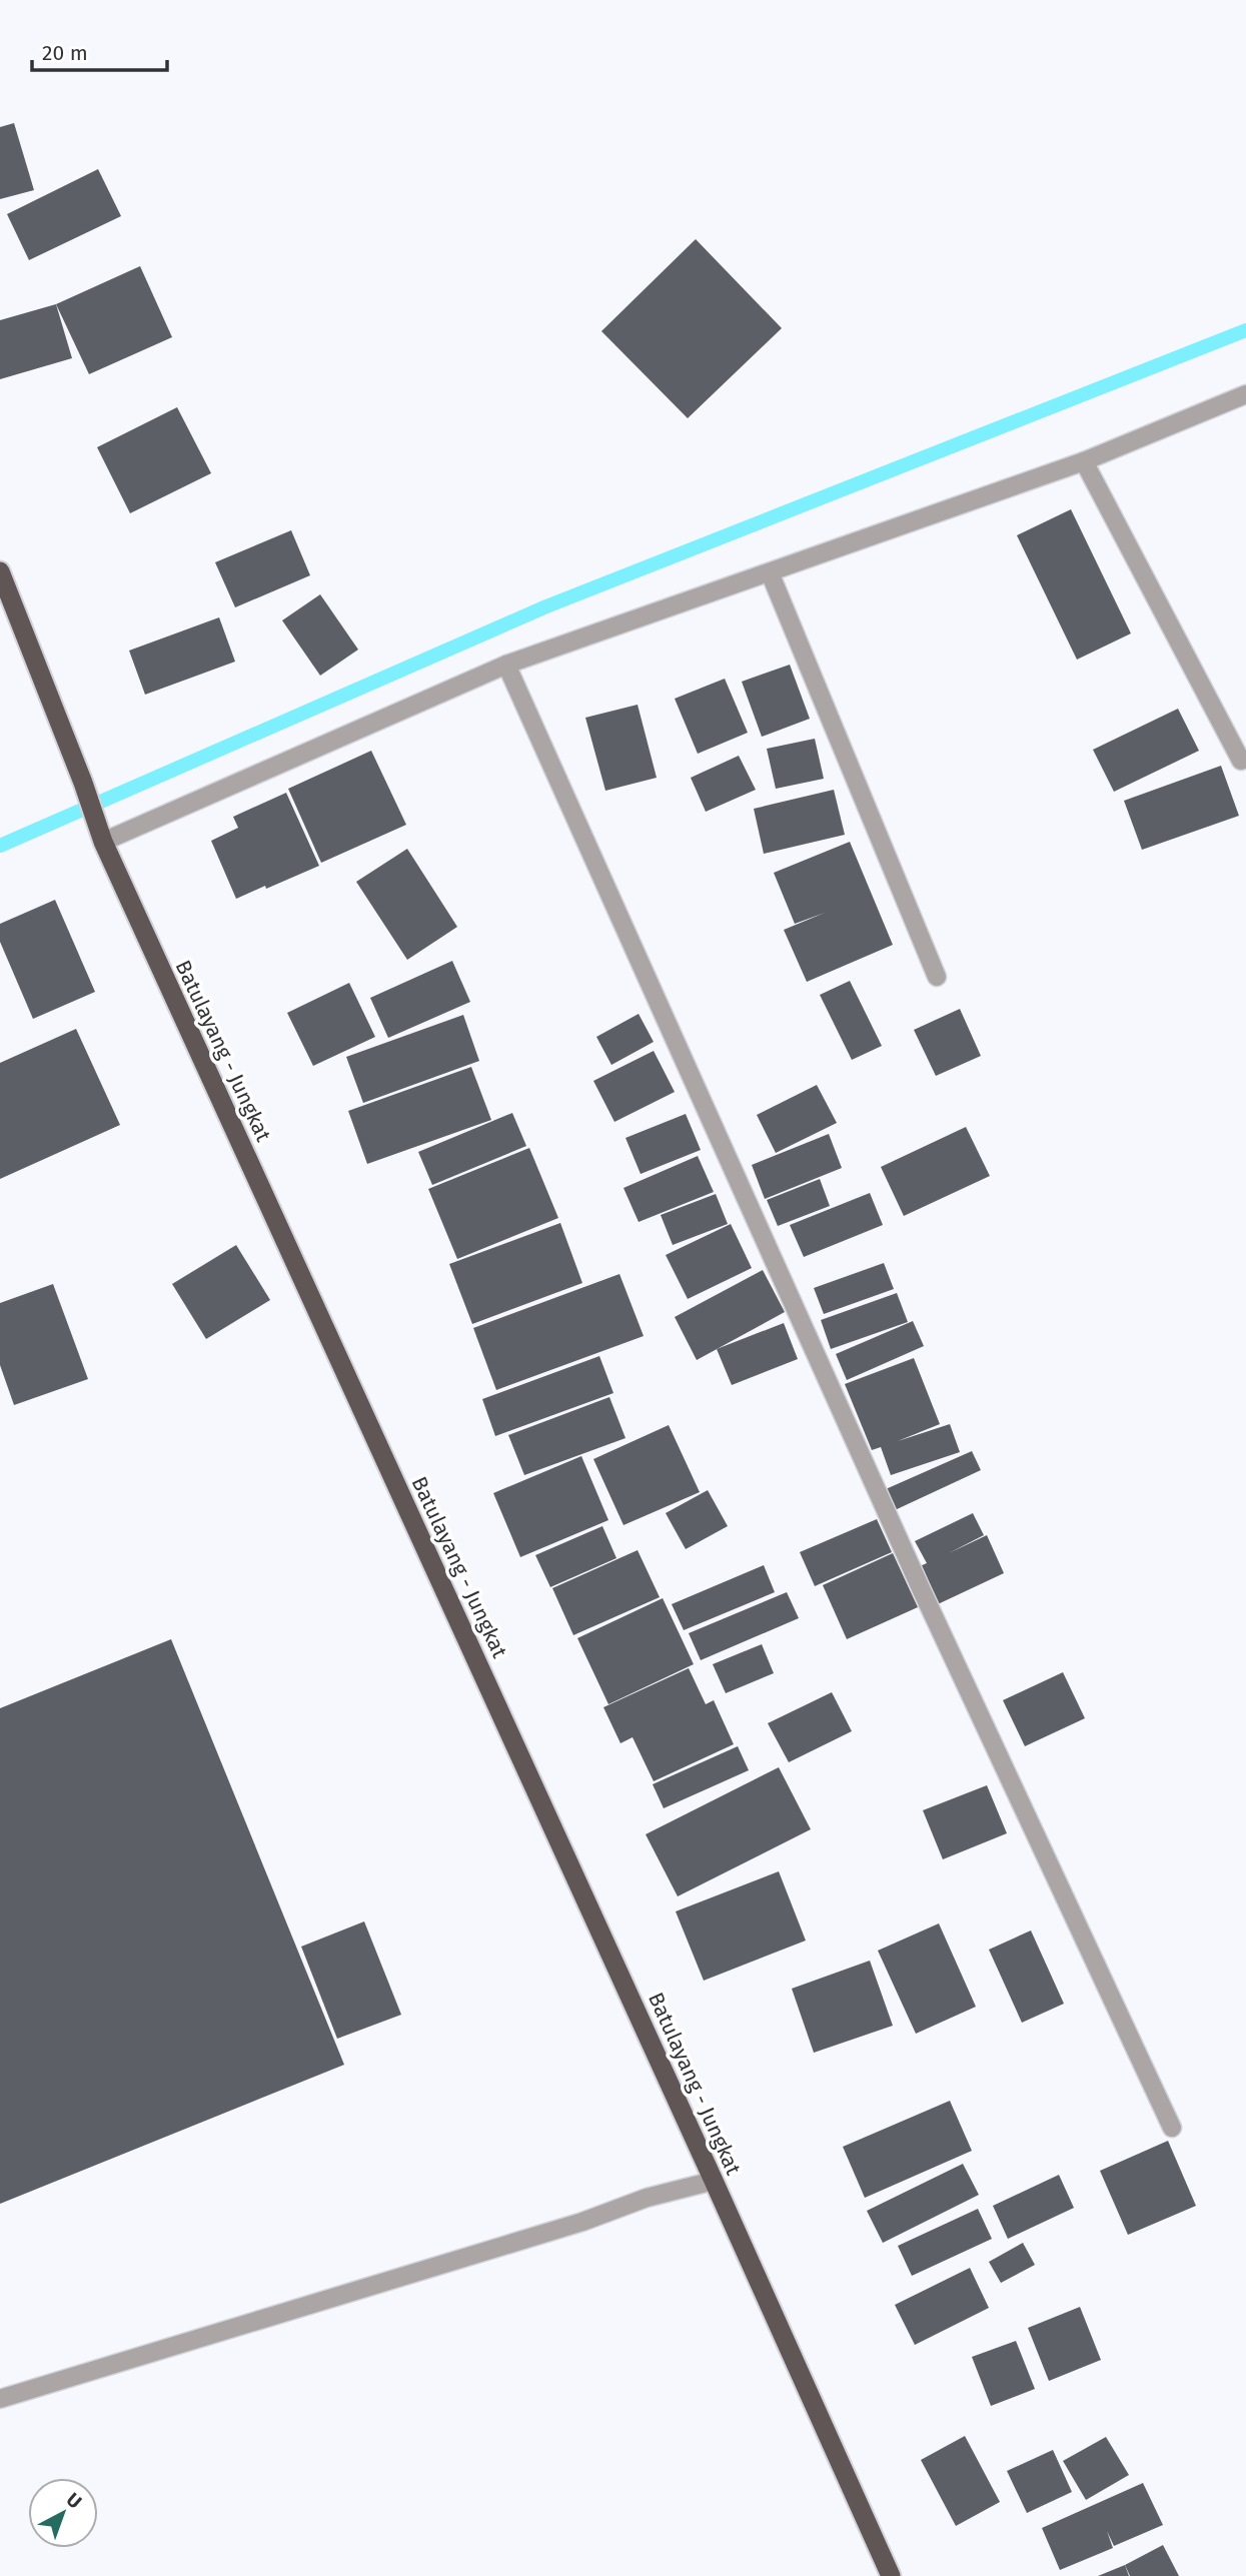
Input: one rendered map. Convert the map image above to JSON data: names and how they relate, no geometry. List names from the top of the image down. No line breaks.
{"streets":{"highway":["Batulayang - Jungkat"]},"scale_bar":"20 m","north":"top right"}
